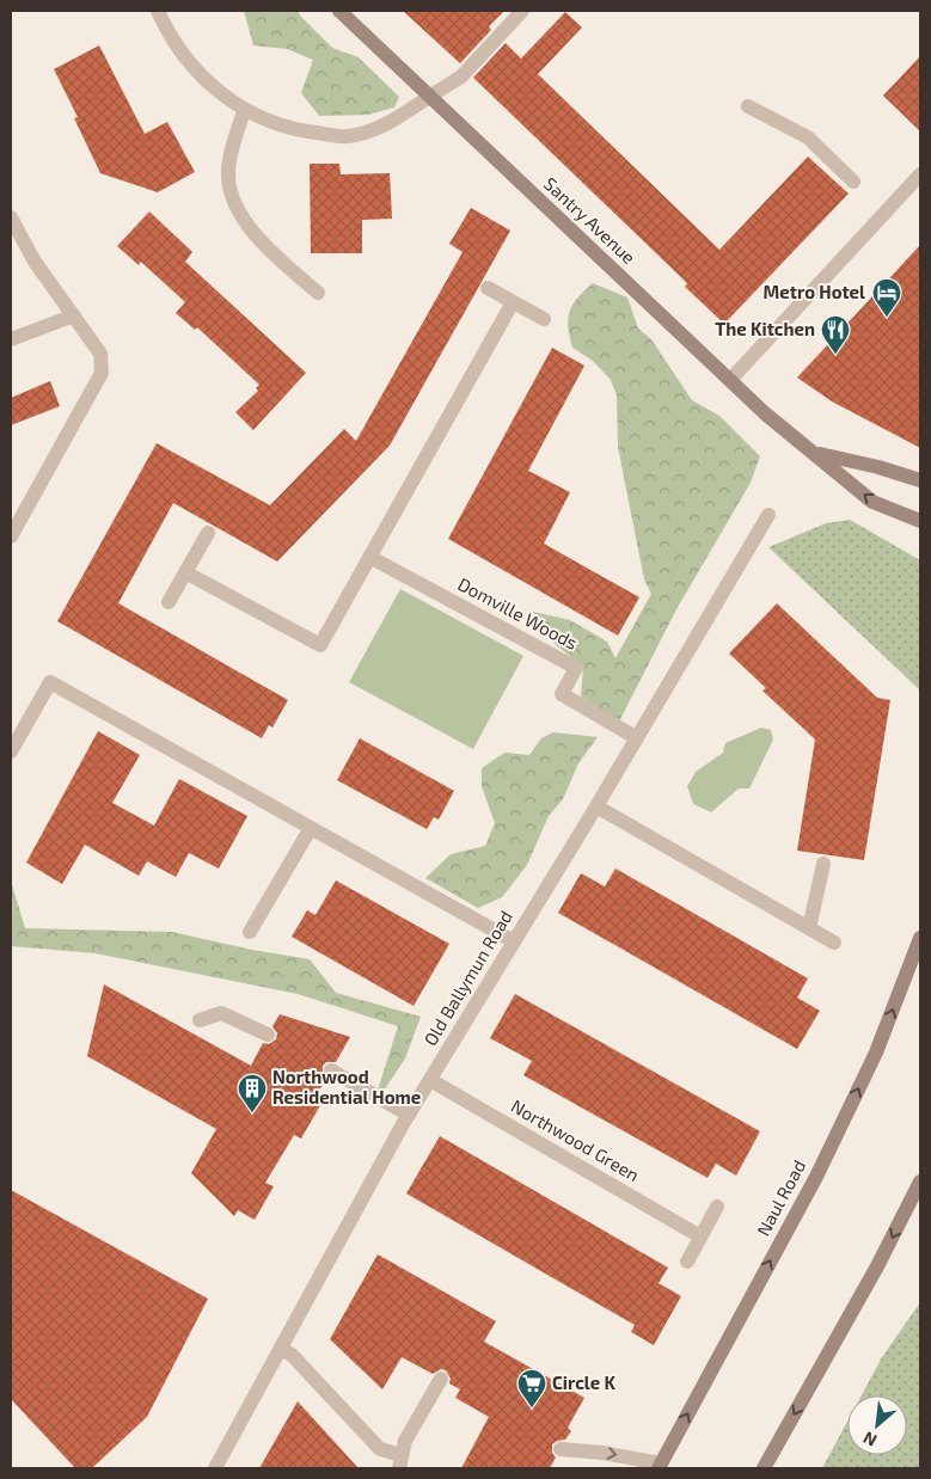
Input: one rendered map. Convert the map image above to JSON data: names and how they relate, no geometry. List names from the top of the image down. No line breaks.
{"streets":{"main road":["Santry Avenue","Naul Road"],"street":["Domville Woods","Old Ballymun Road","Northwood Green"]},"crossings":[["Domville Woods","Old Ballymun Road"],["Old Ballymun Road","Northwood Green"]],"places":{"hotel":["Metro Hotel"],"restaurant":["The Kitchen"],"building":["Northwood Residential Home"],"supermarket":["Circle K"]},"north":"bottom left"}
